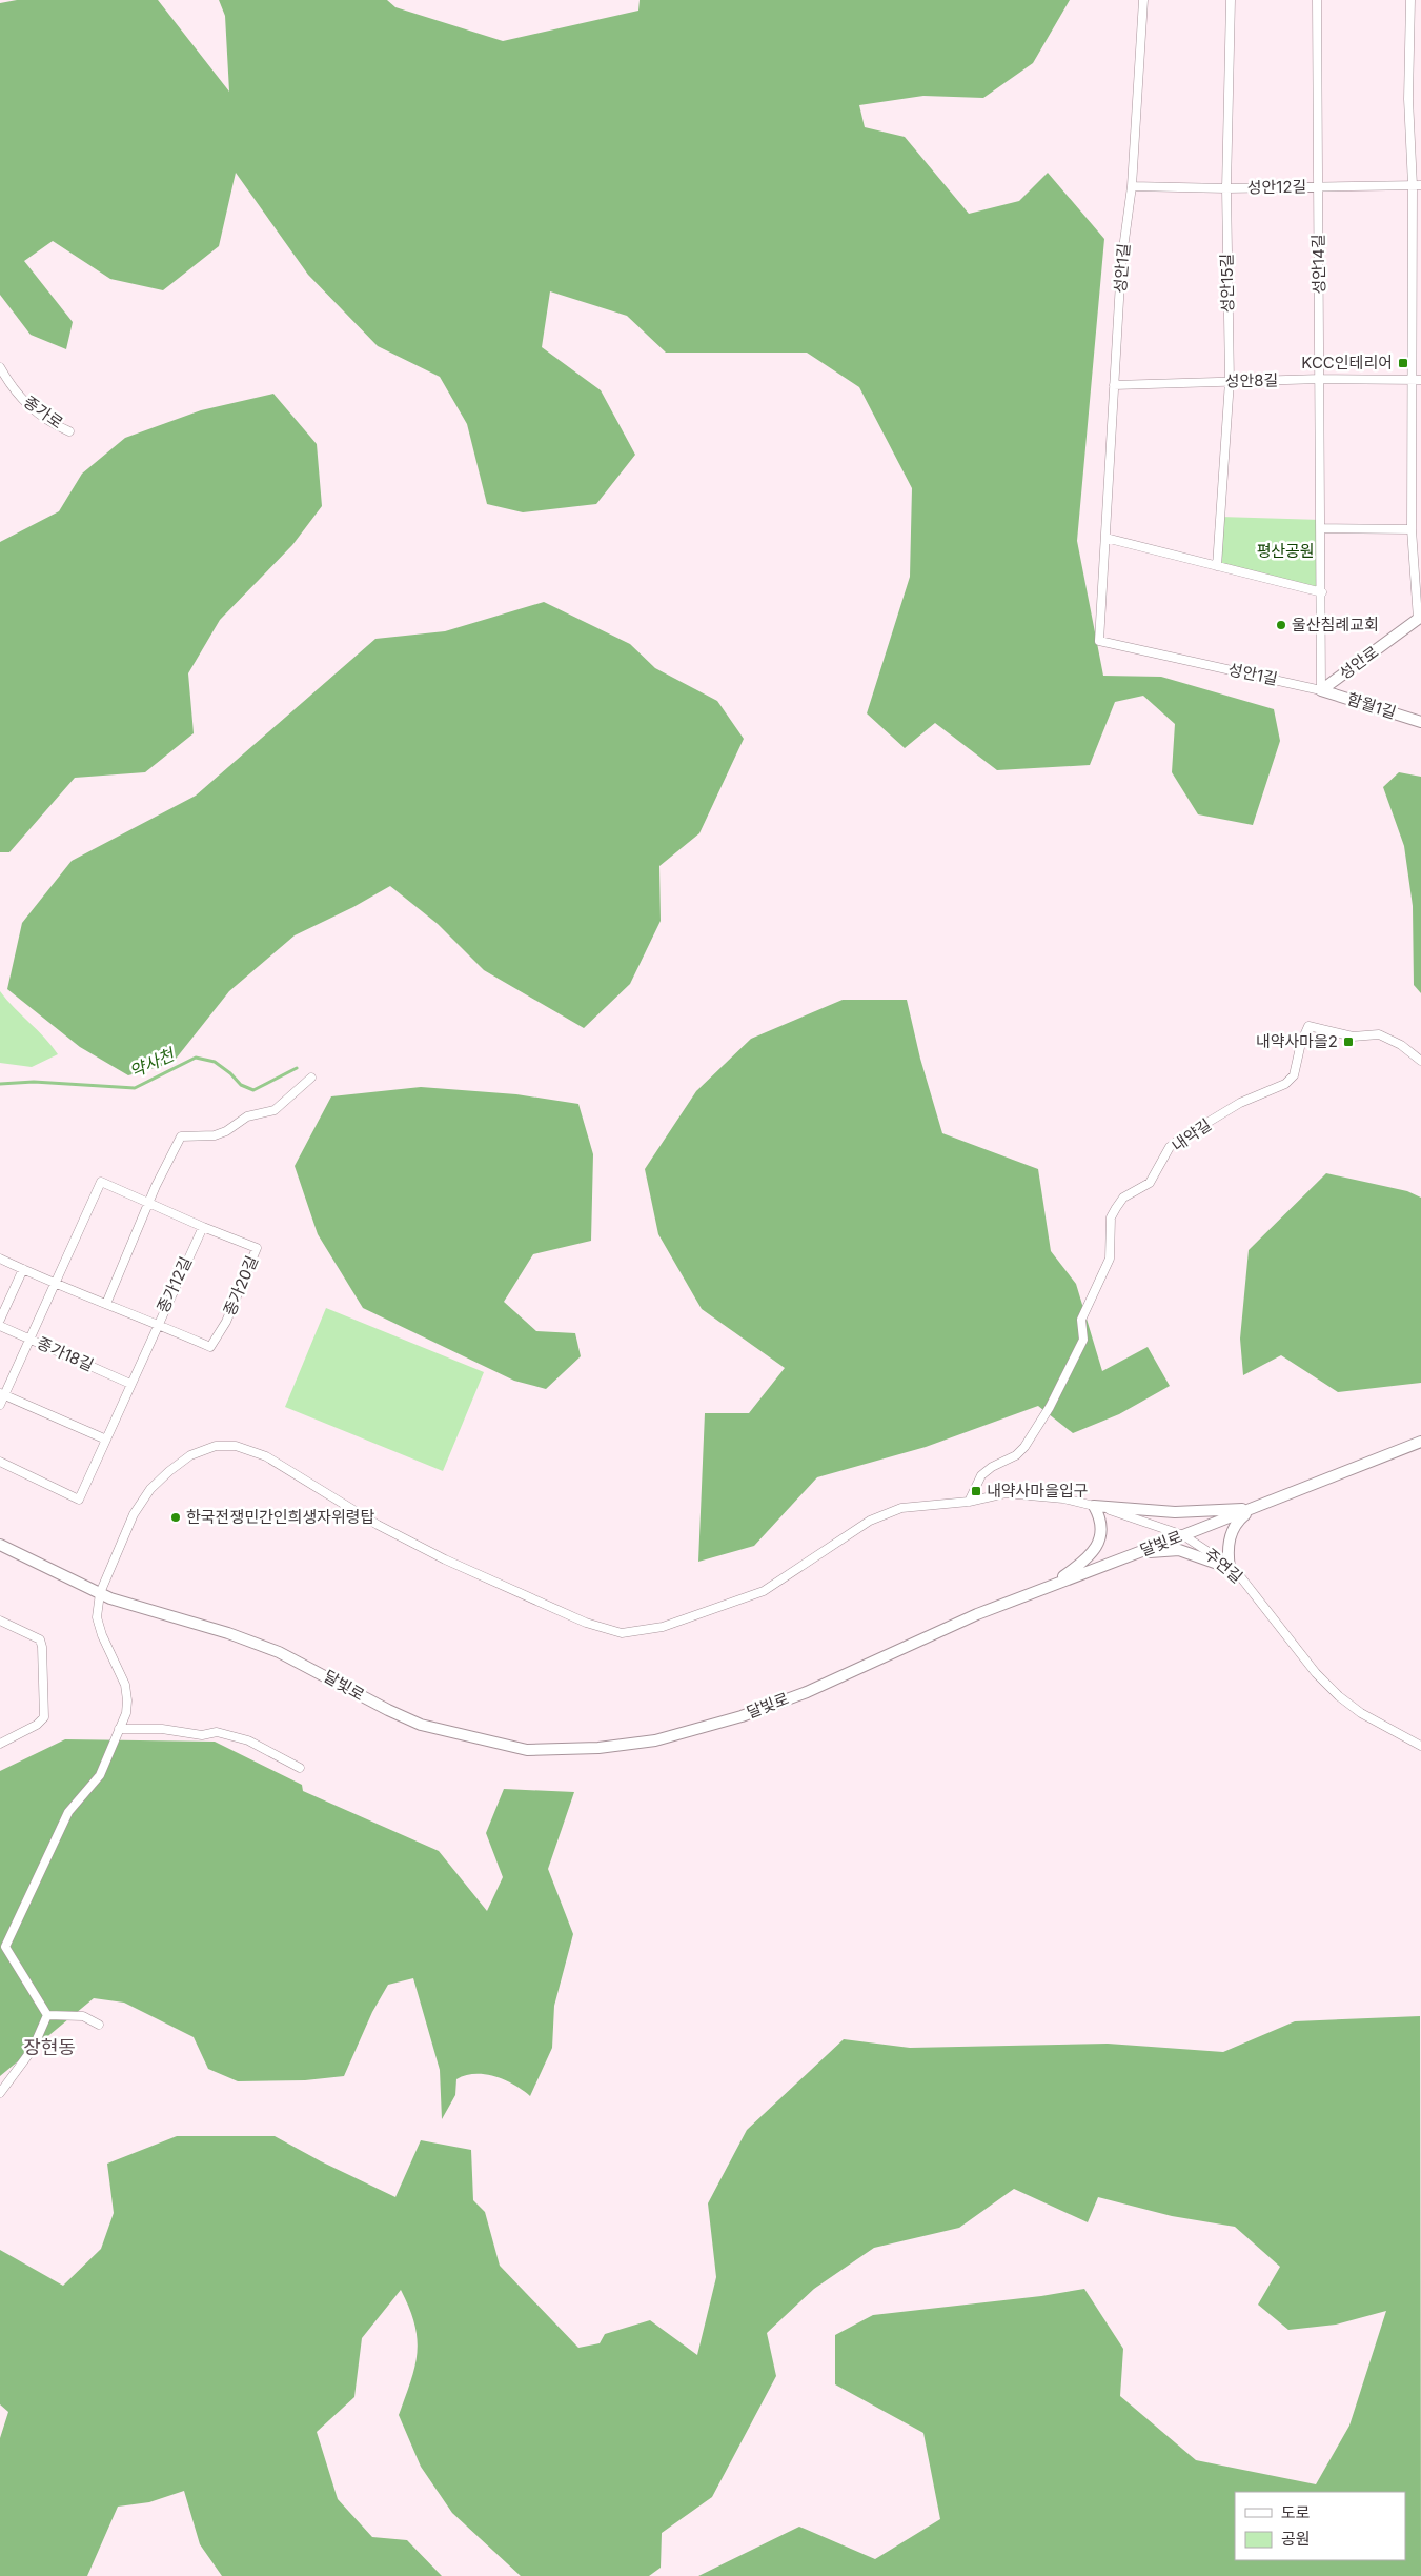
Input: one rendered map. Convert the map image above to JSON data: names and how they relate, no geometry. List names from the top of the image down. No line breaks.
{"streets":{"main road":["성안로","함월1길","달빛로"],"street":["성안12길","성안14길","성안1길","성안15길","성안8길","종가로","내약길","종가12길","종가20길","종가18길","주연길"]},"crossings":[["성안12길","성안14길"],["성안12길","성안1길"],["성안12길","성안15길"],["성안14길","성안1길"],["성안14길","성안8길"],["성안14길","성안로"],["성안14길","함월1길"],["성안1길","성안8길"],["성안1길","성안로"],["성안1길","함월1길"],["성안15길","성안8길"],["성안로","함월1길"],["내약길","주연길"],["종가12길","종가20길"],["달빛로","주연길"]],"districts":["장현동"],"water":["약사천"],"parks":["평산공원"],"places":{"transit":["KCC인테리어","내약사마을2","내약사마을입구"],"other":["울산침례교회","한국전쟁민간인희생자위령탑"]},"legend":["도로","공원"]}
